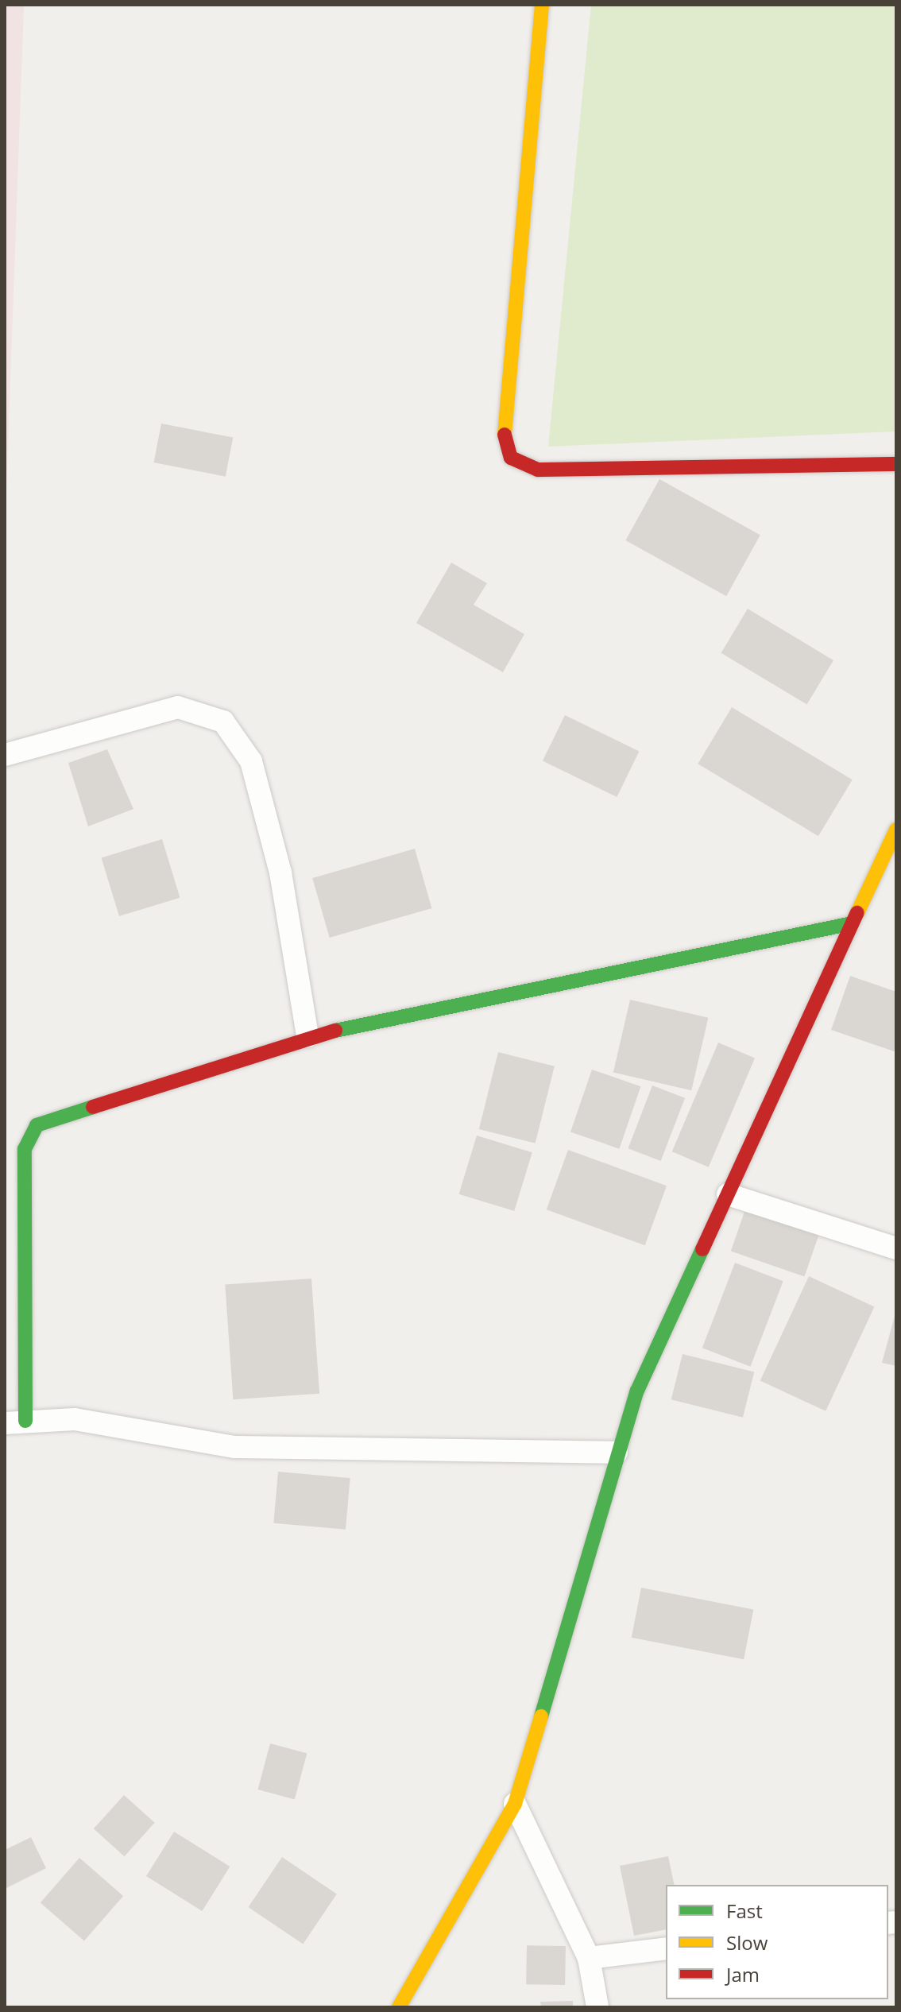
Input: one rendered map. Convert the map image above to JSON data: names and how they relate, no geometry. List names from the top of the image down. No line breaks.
{"legend":["Fast","Slow","Jam"]}
